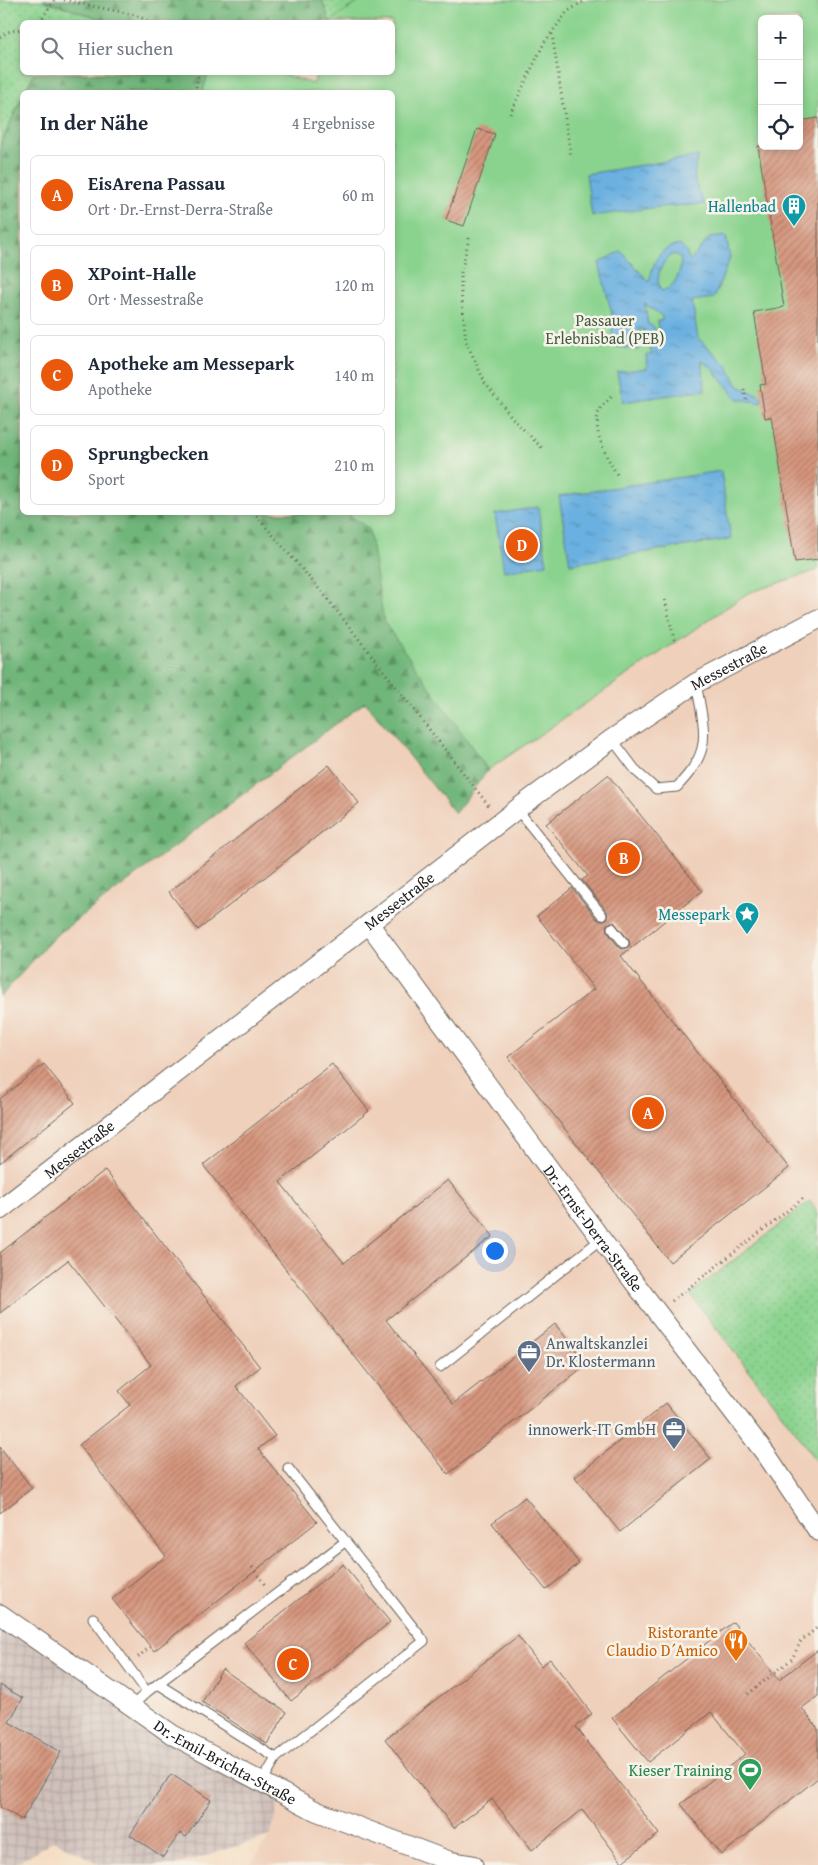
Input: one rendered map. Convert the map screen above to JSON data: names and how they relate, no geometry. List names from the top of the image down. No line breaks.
{"streets":{"street":["Messestraße","Dr.-Ernst-Derra-Straße","Dr.-Emil-Brichta-Straße"]},"crossings":[["Messestraße","Dr.-Ernst-Derra-Straße"]],"parks":["Passauer Erlebnisbad (PEB)"],"places":{"building":["Hallenbad"],"place":["Messepark"],"office":["Anwaltskanzlei Dr. Klostermann","innowerk-IT GmbH"],"restaurant":["Ristorante Claudio D´Amico"],"sports":["Kieser Training"]},"page":{"map_buttons":["+","−"],"search":"Hier suchen","heading":["In der Nähe","4 Ergebnisse"],"list":[{"mark":"A","name":"EisArena Passau","note":"Ort · Dr.-Ernst-Derra-Straße","value":"60 m"},{"mark":"B","name":"XPoint-Halle","note":"Ort · Messestraße","value":"120 m"},{"mark":"C","name":"Apotheke am Messepark","note":"Apotheke","value":"140 m"},{"mark":"D","name":"Sprungbecken","note":"Sport","value":"210 m"}],"pins":["D","B","A","C"]}}
